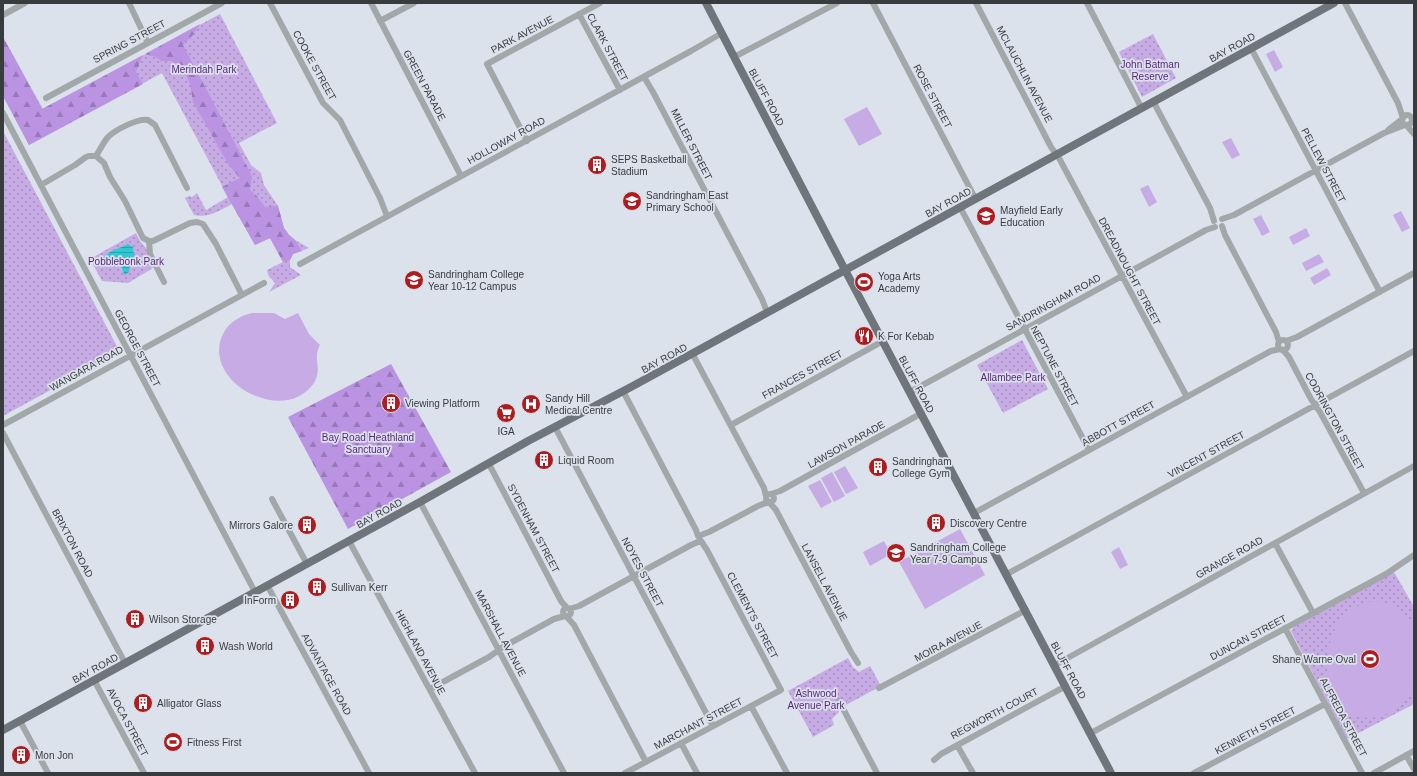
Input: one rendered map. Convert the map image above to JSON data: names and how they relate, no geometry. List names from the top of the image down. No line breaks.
{"streets":{"main road":["BAY ROAD","BLUFF ROAD"],"street":["PARK AVENUE","SPRING STREET","CLARK STREET","COOKE STREET","MCLAUCHLIN AVENUE","GREEN PARADE","ROSE STREET","HOLLOWAY ROAD","MILLER STREET","PELLEW STREET","DREADNOUGHT STREET","SANDRINGHAM ROAD","GEORGE STREET","NEPTUNE STREET","WANGARA ROAD","FRANCES STREET","CODRINGTON STREET","ABBOTT STREET","LAWSON PARADE","VINCENT STREET","SYDENHAM STREET","BRIXTON ROAD","GRANGE ROAD","NOYES STREET","LANSELL AVENUE","CLEMENTS STREET","MARSHALL AVENUE","DUNCAN STREET","MOIRA AVENUE","HIGHLAND AVENUE","ADVANTAGE ROAD","REGWORTH COURT","ALFREDA STREET","AVOCA STREET","MARCHANT STREET","KENNETH STREET"]},"crossings":[["PARK AVENUE","CLARK STREET"],["PARK AVENUE","HOLLOWAY ROAD"],["CLARK STREET","HOLLOWAY ROAD"],["BAY ROAD","MCLAUCHLIN AVENUE"],["BAY ROAD","ROSE STREET"],["BAY ROAD","BLUFF ROAD"],["BAY ROAD","MILLER STREET"],["BAY ROAD","PELLEW STREET"],["BAY ROAD","DREADNOUGHT STREET"],["BAY ROAD","GEORGE STREET"],["BAY ROAD","NEPTUNE STREET"],["BAY ROAD","CODRINGTON STREET"],["BAY ROAD","SYDENHAM STREET"],["BAY ROAD","BRIXTON ROAD"],["BAY ROAD","NOYES STREET"],["BAY ROAD","LANSELL AVENUE"],["BAY ROAD","CLEMENTS STREET"],["BAY ROAD","MARSHALL AVENUE"],["BAY ROAD","HIGHLAND AVENUE"],["BAY ROAD","ADVANTAGE ROAD"],["BAY ROAD","AVOCA STREET"],["COOKE STREET","HOLLOWAY ROAD"],["MCLAUCHLIN AVENUE","DREADNOUGHT STREET"],["GREEN PARADE","HOLLOWAY ROAD"],["BLUFF ROAD","HOLLOWAY ROAD"],["BLUFF ROAD","SANDRINGHAM ROAD"],["BLUFF ROAD","FRANCES STREET"],["BLUFF ROAD","ABBOTT STREET"],["BLUFF ROAD","LAWSON PARADE"],["BLUFF ROAD","VINCENT STREET"],["BLUFF ROAD","GRANGE ROAD"],["BLUFF ROAD","DUNCAN STREET"],["BLUFF ROAD","MOIRA AVENUE"],["BLUFF ROAD","REGWORTH COURT"],["HOLLOWAY ROAD","MILLER STREET"],["PELLEW STREET","SANDRINGHAM ROAD"],["PELLEW STREET","ABBOTT STREET"],["DREADNOUGHT STREET","SANDRINGHAM ROAD"],["DREADNOUGHT STREET","ABBOTT STREET"],["SANDRINGHAM ROAD","NEPTUNE STREET"],["SANDRINGHAM ROAD","CODRINGTON STREET"],["GEORGE STREET","WANGARA ROAD"],["NEPTUNE STREET","ABBOTT STREET"],["FRANCES STREET","LANSELL AVENUE"],["CODRINGTON STREET","ABBOTT STREET"],["CODRINGTON STREET","VINCENT STREET"],["CODRINGTON STREET","GRANGE ROAD"],["LAWSON PARADE","SYDENHAM STREET"],["LAWSON PARADE","NOYES STREET"],["LAWSON PARADE","LANSELL AVENUE"],["LAWSON PARADE","CLEMENTS STREET"],["LAWSON PARADE","MARSHALL AVENUE"],["LAWSON PARADE","HIGHLAND AVENUE"],["SYDENHAM STREET","MARCHANT STREET"],["NOYES STREET","MARCHANT STREET"],["CLEMENTS STREET","MARCHANT STREET"],["DUNCAN STREET","ALFREDA STREET"],["ALFREDA STREET","KENNETH STREET"]],"parks":["John Batman Reserve","Merindah Park","Pobblebonk Park","Allambee Park","Bay Road Heathland Sanctuary","Ashwood Avenue Park"],"places":{"building":["SEPS Basketball Stadium","Viewing Platform","Liquid Room","Sandringham College Gym","Discovery Centre","Mirrors Galore","Sullivan Kerr","InForm","Wilson Storage","Wash World","Alligator Glass","Mon Jon"],"school or university":["Sandringham East Primary School","Mayfield Early Education","Sandringham College Year 10-12 Campus","Sandringham College Year 7-9 Campus"],"sports":["Yoga Arts Academy","Shane Warne Oval","Fitness First"],"restaurant":["K For Kebab"],"hospital":["Sandy Hill Medical Centre"],"supermarket":["IGA"]}}
